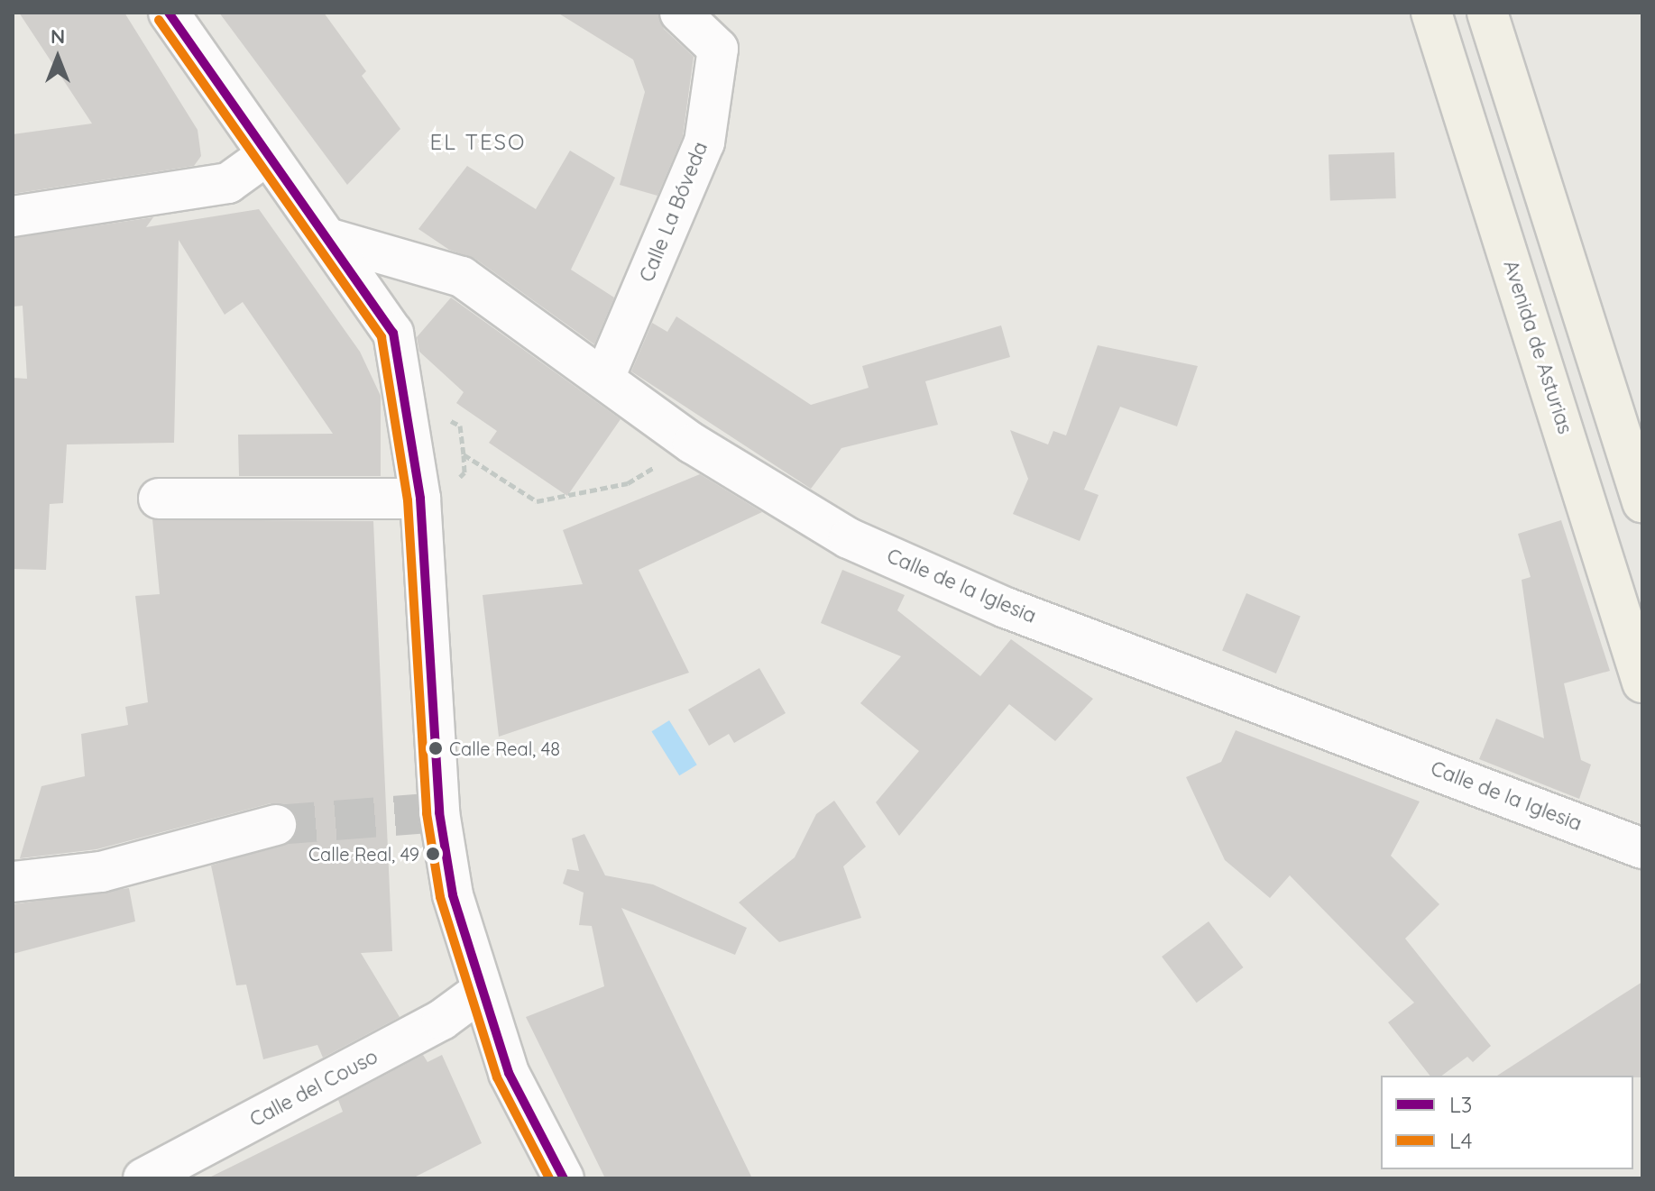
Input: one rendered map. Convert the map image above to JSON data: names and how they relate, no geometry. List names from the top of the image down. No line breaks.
{"streets":{"main road":["Avenida de Asturias"],"street":["Calle La Bóveda","Calle de la Iglesia","Calle del Couso"]},"crossings":[["Calle La Bóveda","Calle de la Iglesia"]],"districts":["EL TESO"],"places":["Calle Real, 48","Calle Real, 49"],"lines":["transit line L3","transit line L4"],"legend":["L3","L4"],"north":"top"}
